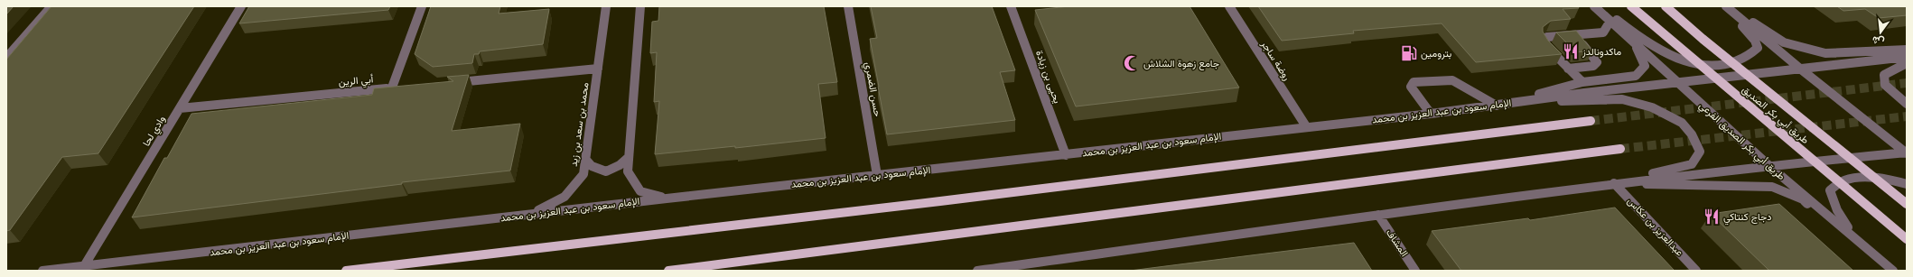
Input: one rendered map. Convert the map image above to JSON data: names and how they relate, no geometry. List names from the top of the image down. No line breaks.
{"streets":{"main road":["طريق أبي بكر الصديق"],"street":["روضة ساجر","يحيى بن زيادة","أبي الرين","حسن الضمري","الإمام سعود بن عبد العزيز بن محمد","محمد بن سعد بن زيد","وادي لحا","طريق أبي بكر الصديق الفرعي","عبدالعزيز بن عكاس","المشاف"]},"crossings":[["روضة ساجر","الإمام سعود بن عبد العزيز بن محمد"],["يحيى بن زيادة","الإمام سعود بن عبد العزيز بن محمد"],["أبي الرين","وادي لحا"],["حسن الضمري","الإمام سعود بن عبد العزيز بن محمد"],["الإمام سعود بن عبد العزيز بن محمد","محمد بن سعد بن زيد"],["الإمام سعود بن عبد العزيز بن محمد","وادي لحا"],["الإمام سعود بن عبد العزيز بن محمد","طريق أبي بكر الصديق الفرعي"],["طريق أبي بكر الصديق الفرعي","عبدالعزيز بن عكاس"]],"places":{"restaurant":["ماكدونالدز","دجاج كنتاكي"],"fuel station":["بترومين"],"mosque":["جامع زهوة الشلاش"]},"north":"bottom"}
